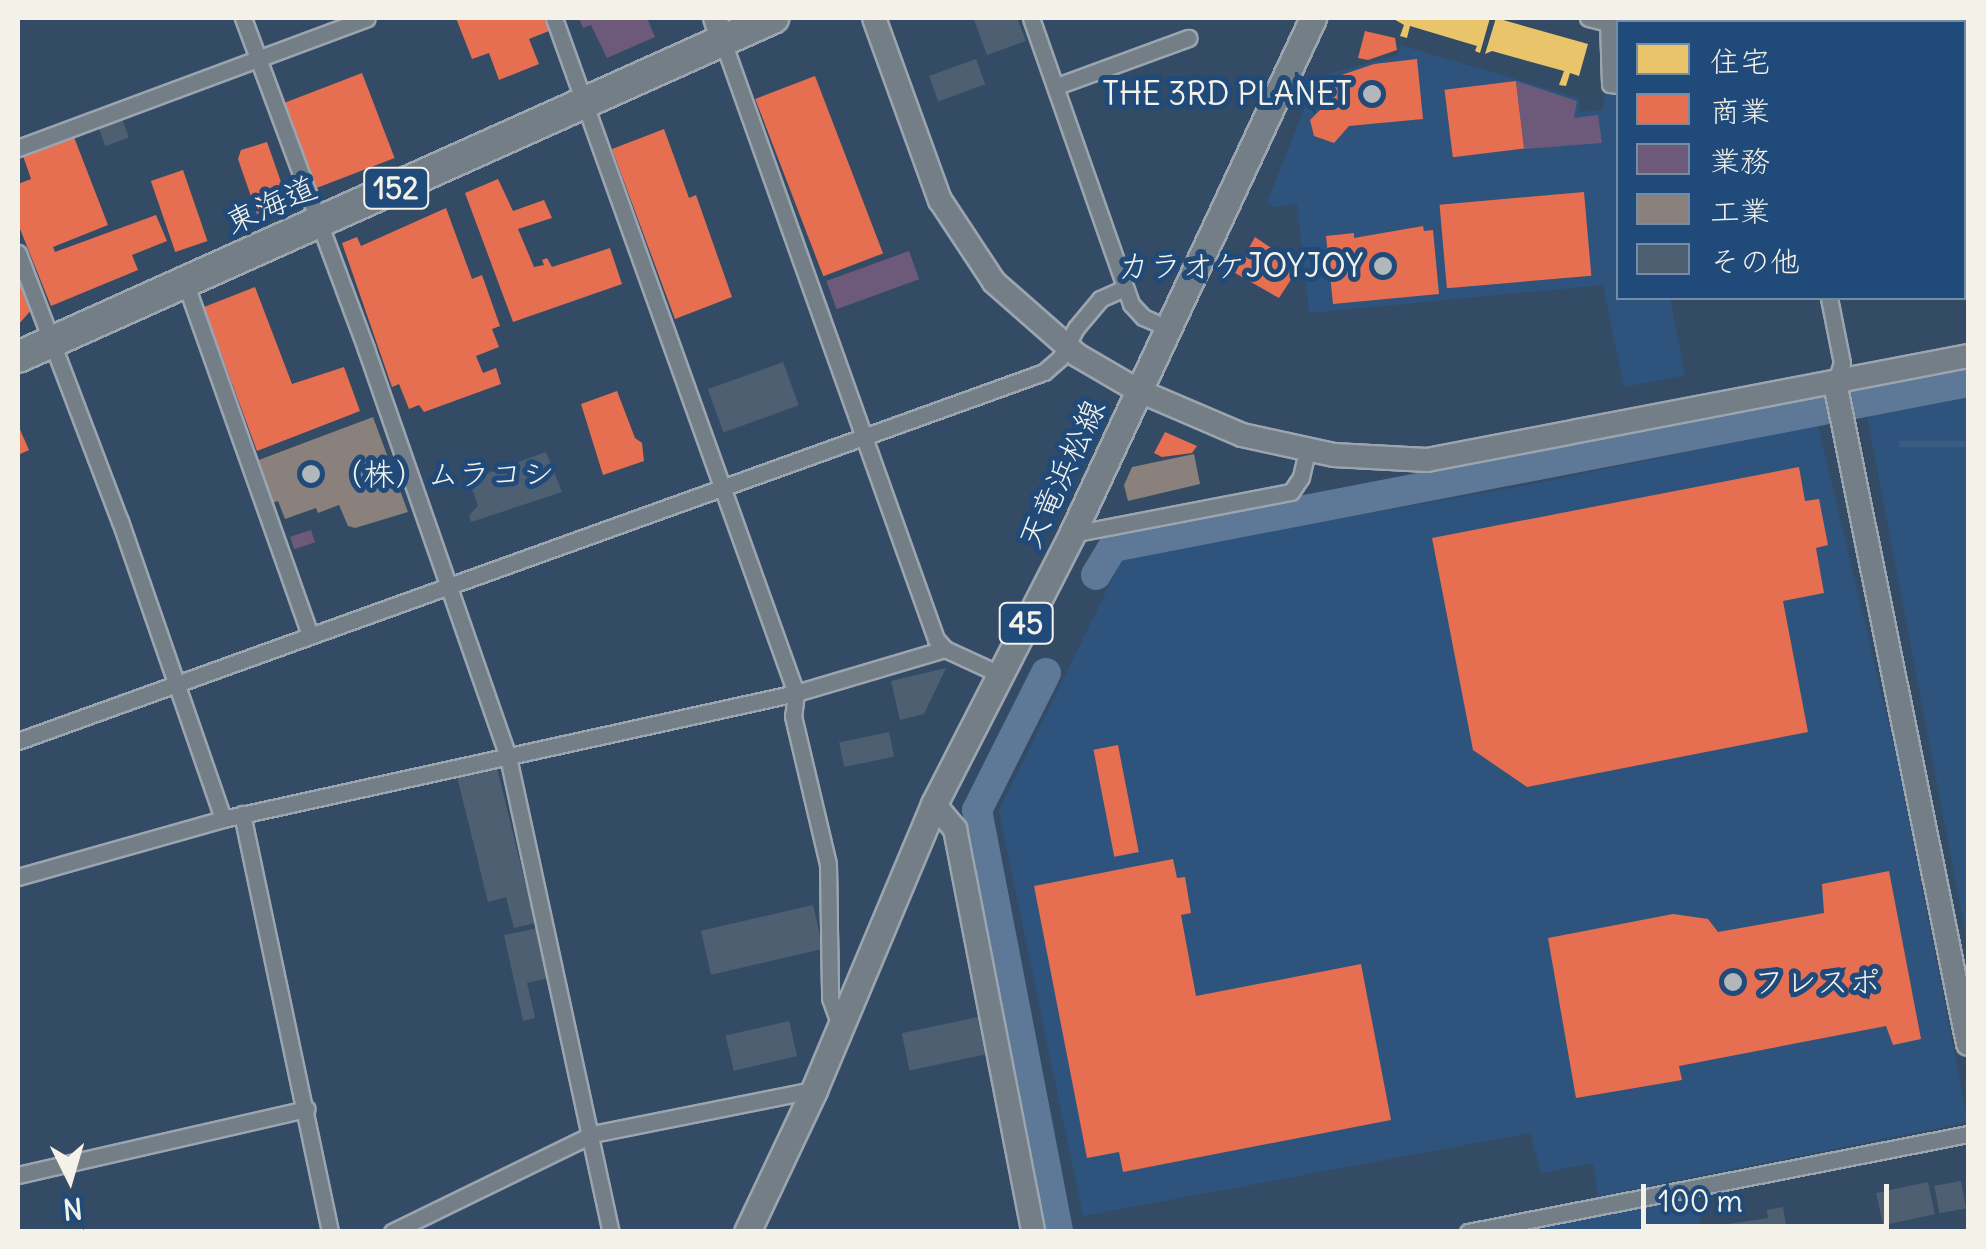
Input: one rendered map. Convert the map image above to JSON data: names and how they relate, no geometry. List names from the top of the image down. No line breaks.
{"streets":{"highway":["152","東海道"],"main road":["天竜浜松線","45"]},"places":["THE 3RD PLANET","カラオケJOYJOY","（株）ムラコシ","フレスポ"],"legend":["住宅","商業","業務","工業","その他"],"scale_bar":"100 m","north":"bottom"}
